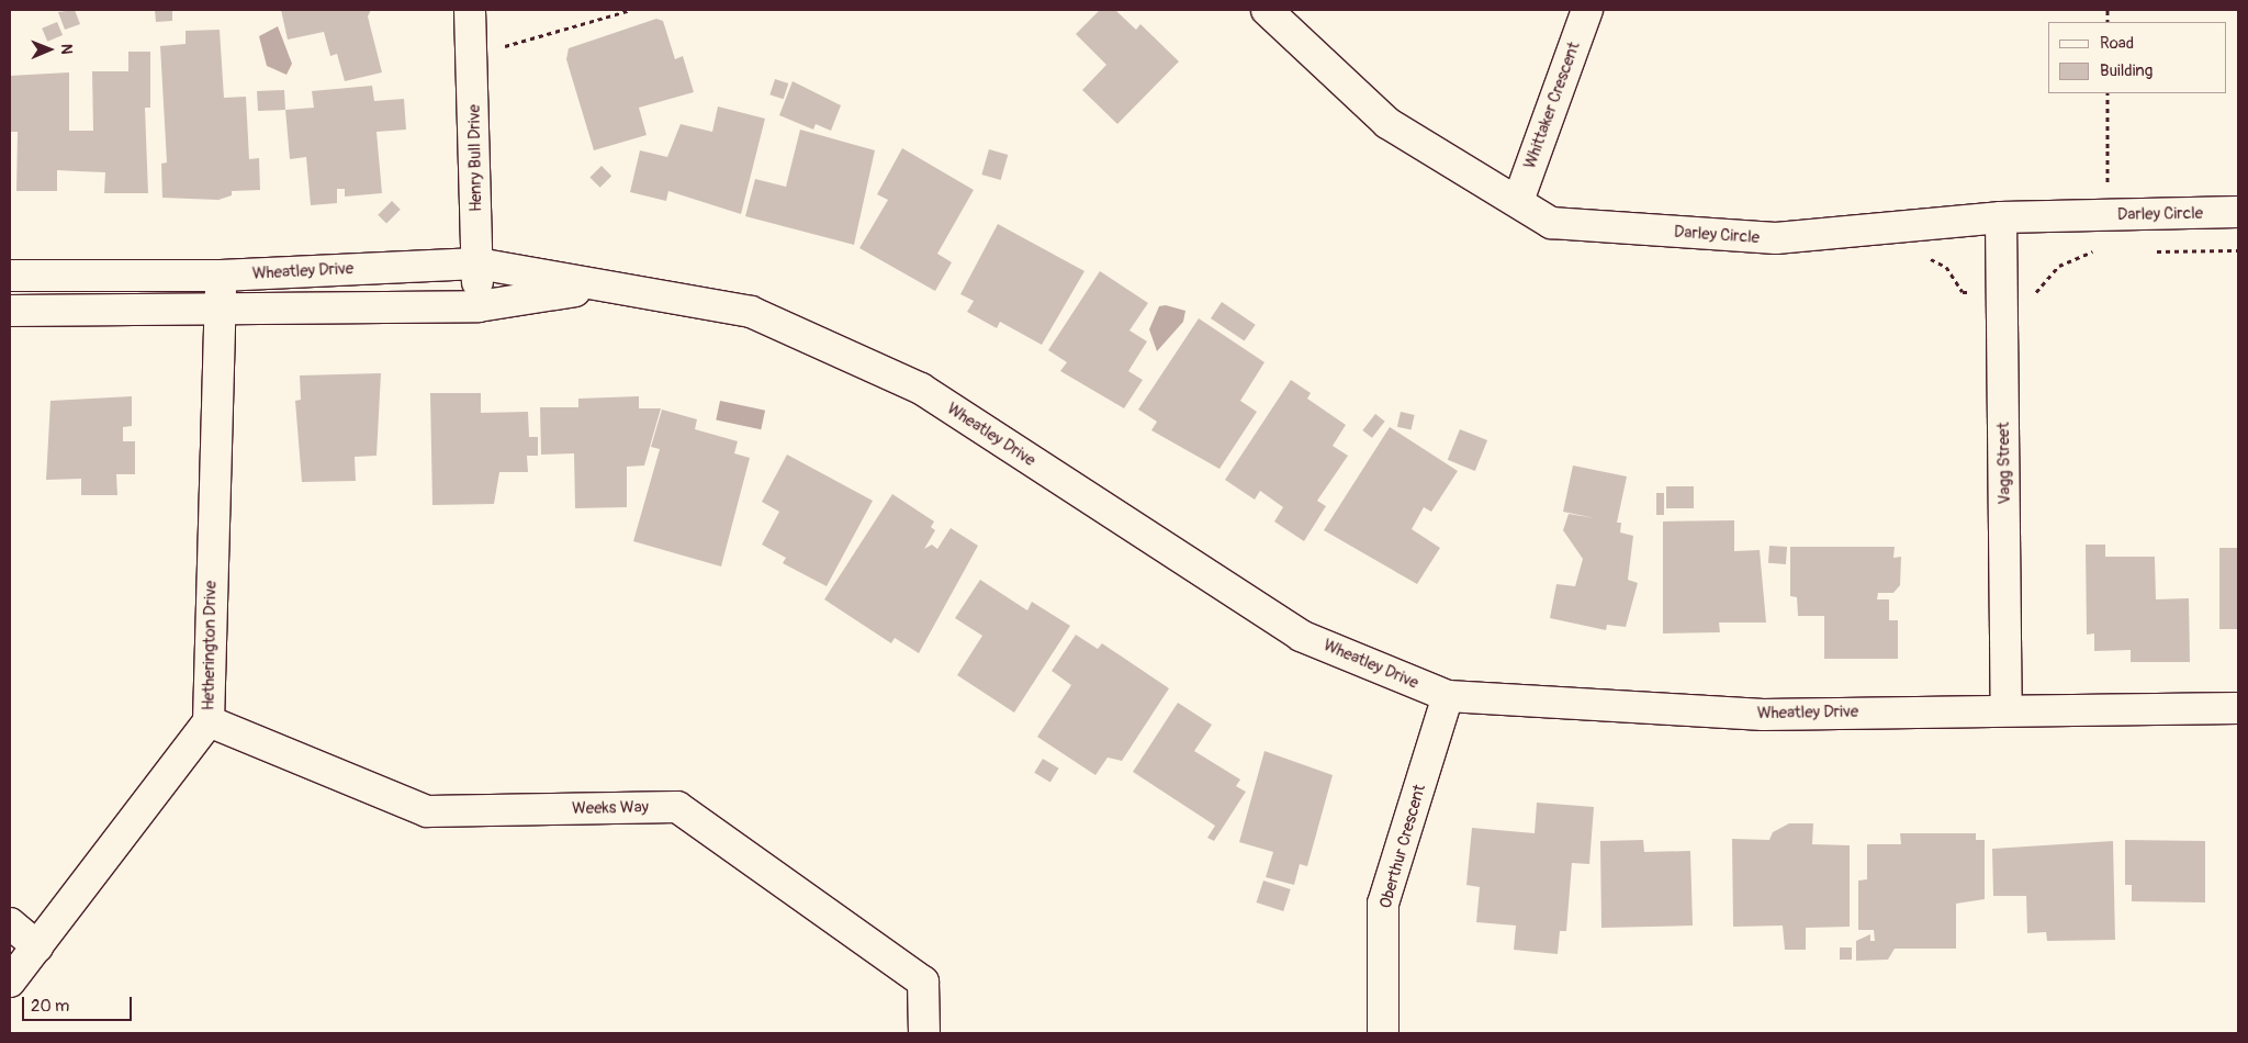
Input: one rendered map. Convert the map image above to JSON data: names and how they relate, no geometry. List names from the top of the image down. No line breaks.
{"streets":{"street":["Whittaker Crescent","Henry Bull Drive","Darley Circle","Wheatley Drive","Vagg Street","Hetherington Drive","Weeks Way","Oberthur Crescent"]},"crossings":[["Whittaker Crescent","Darley Circle"],["Henry Bull Drive","Wheatley Drive"],["Darley Circle","Vagg Street"],["Wheatley Drive","Vagg Street"],["Wheatley Drive","Hetherington Drive"],["Wheatley Drive","Oberthur Crescent"],["Hetherington Drive","Weeks Way"]],"legend":["Road","Building"],"scale_bar":"20 m","north":"right"}
